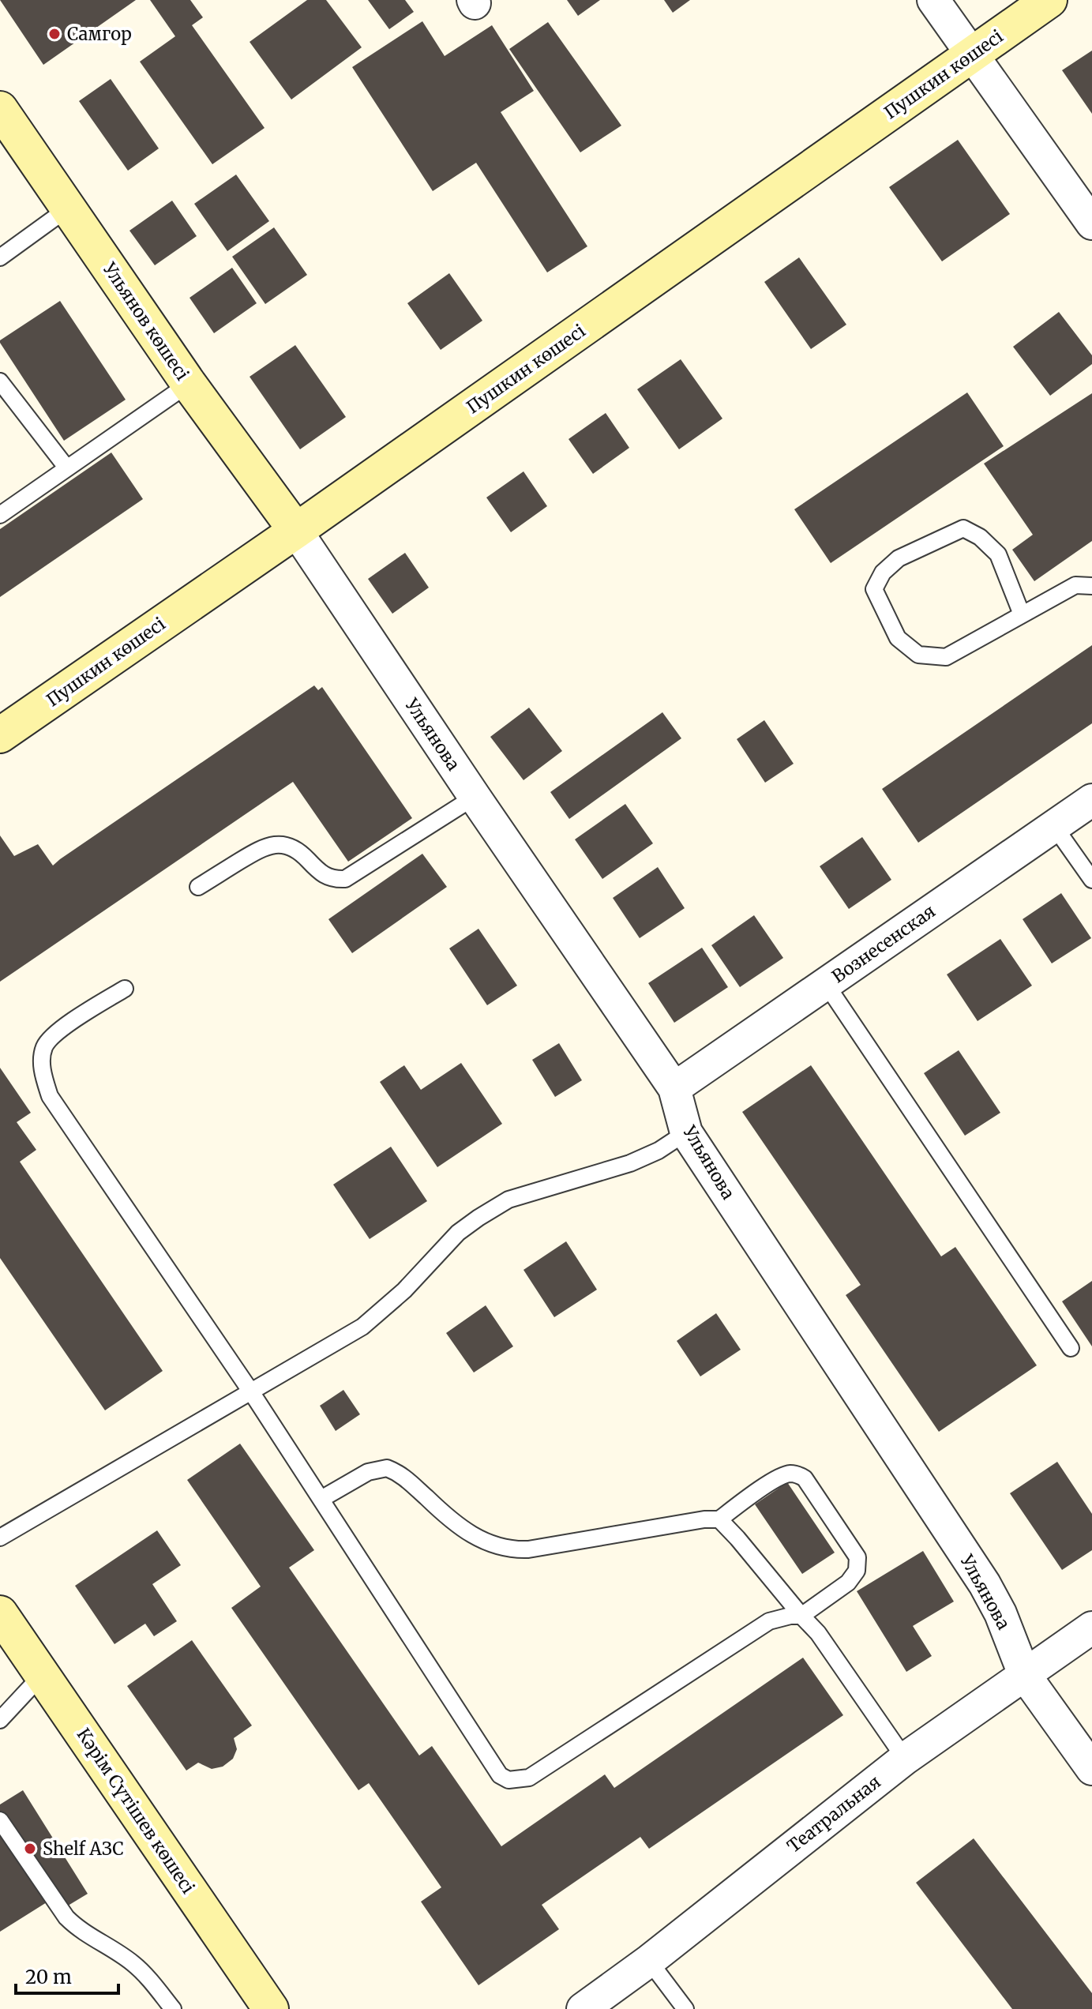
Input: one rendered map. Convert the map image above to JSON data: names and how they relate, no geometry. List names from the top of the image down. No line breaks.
{"streets":{"street":["Пушкин көшесі","Ульянов көшесі","Ульянова","Вознесенская","Кәрім Сүтішев көшесі","Театральная"]},"crossings":[["Пушкин көшесі","Ульянов көшесі"],["Пушкин көшесі","Ульянова"],["Ульянов көшесі","Ульянова"],["Ульянова","Вознесенская"],["Ульянова","Театральная"]],"places":["Самгор","Shelf АЗС"],"scale_bar":"20 m"}
